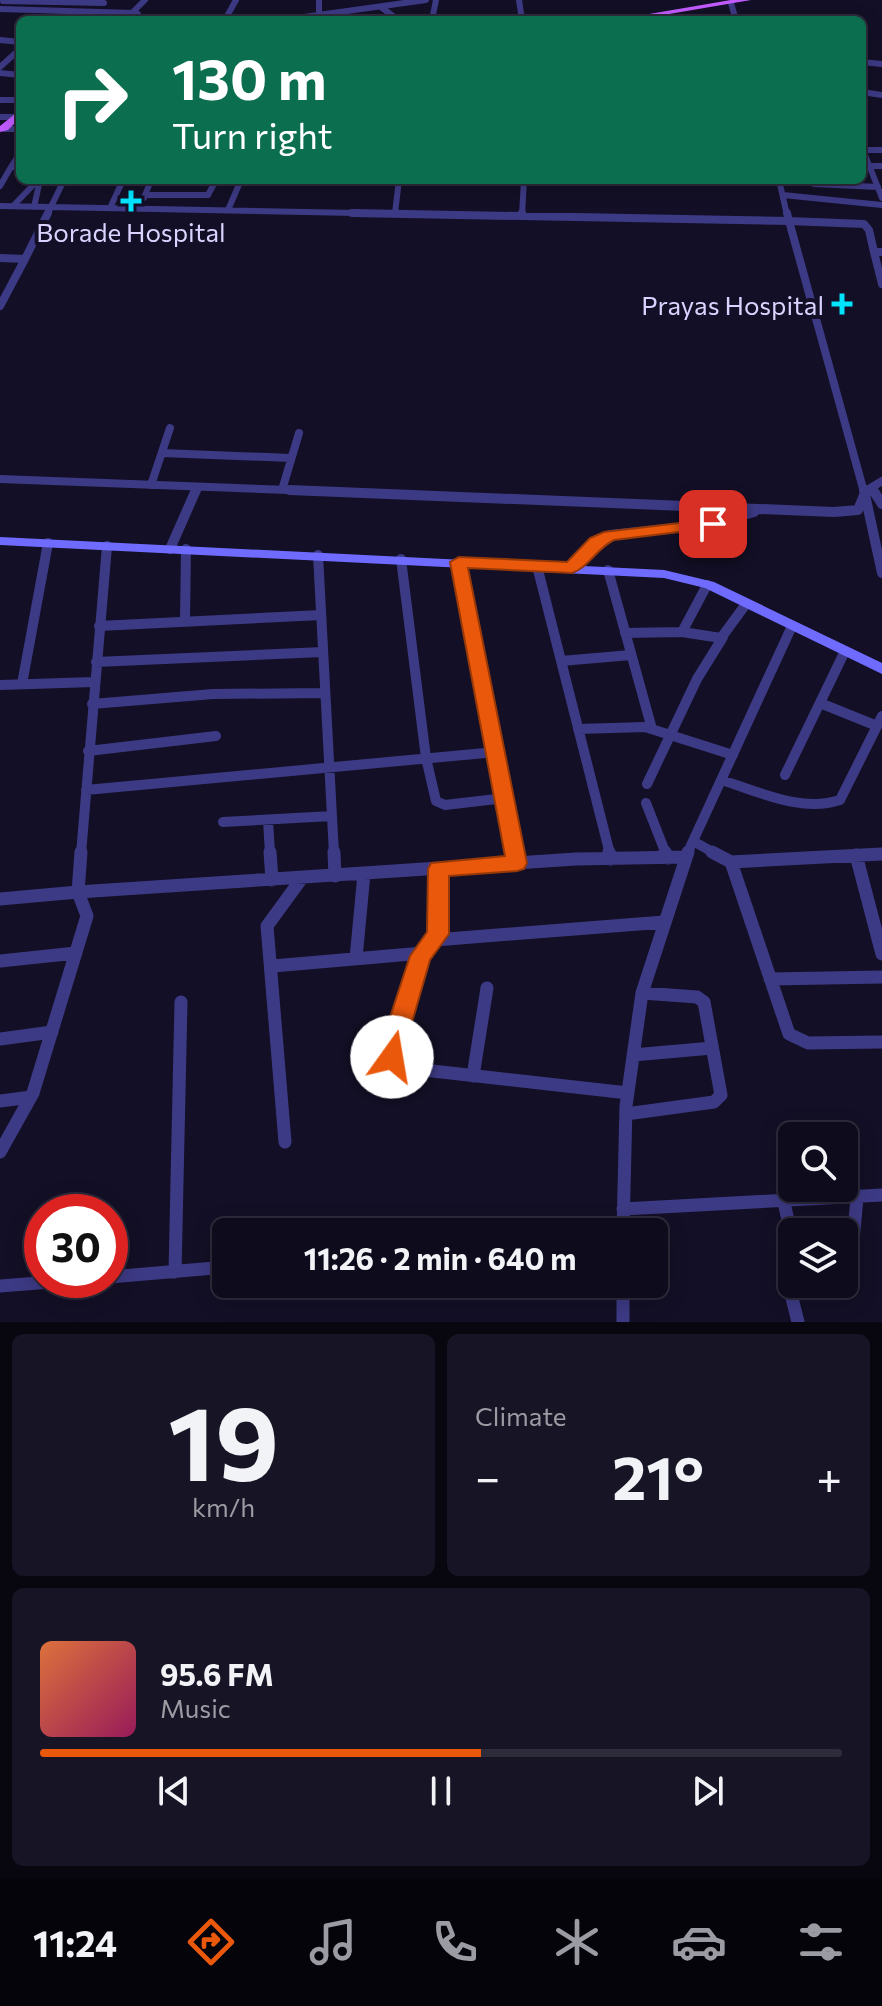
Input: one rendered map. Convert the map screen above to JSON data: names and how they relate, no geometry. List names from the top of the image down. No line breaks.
{"places":{"health":["Borade Hospital","Prayas Hospital"]},"page":{"turn":["130 m","Turn right"],"limit":"30","trip":"11:26 · 2 min · 640 m","tile":[["19","km/h"],"Climate"],"heat":["−","21°","+"],"song":["95.6 FM","Music"],"tabs":"11:24"}}
